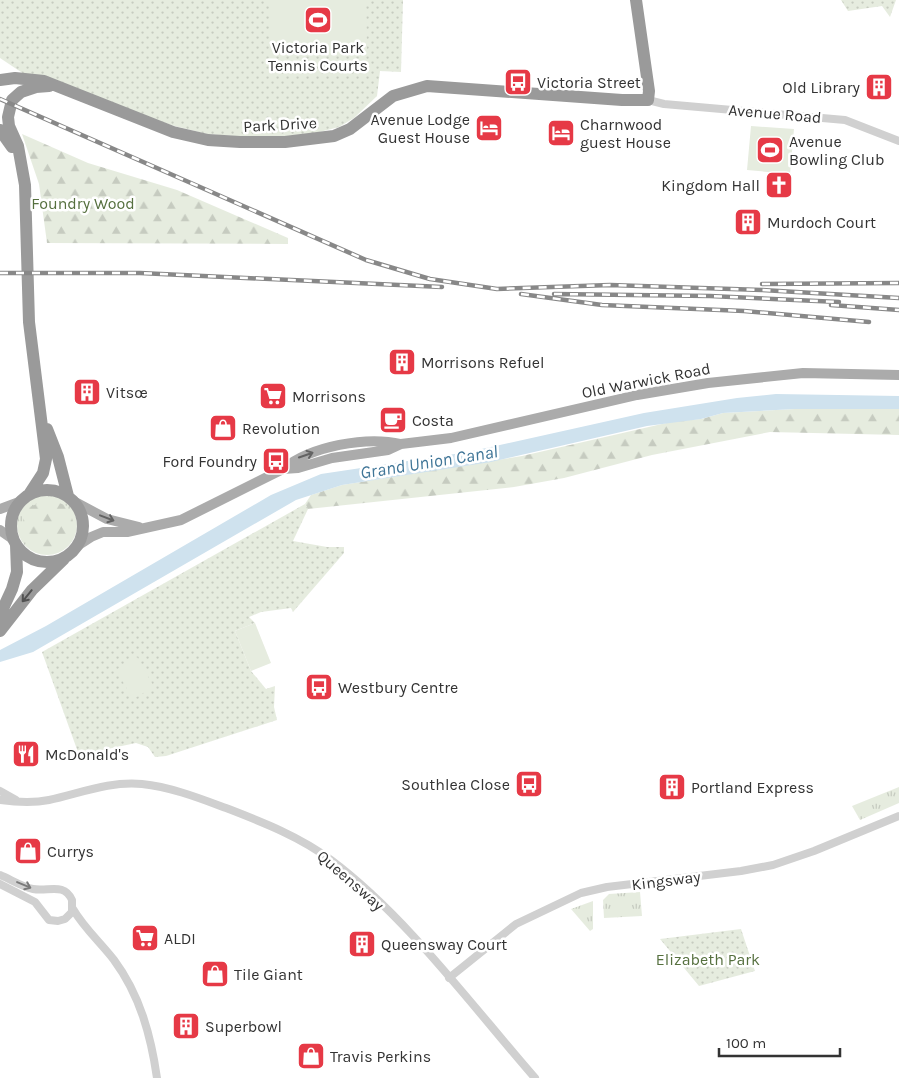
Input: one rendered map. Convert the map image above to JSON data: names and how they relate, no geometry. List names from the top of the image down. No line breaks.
{"streets":{"highway":["Park Drive"],"main road":["Old Warwick Road"],"street":["Avenue Road","Queensway","Kingsway"]},"crossings":[["Avenue Road","Park Drive"],["Queensway","Kingsway"]],"water":["Grand Union Canal"],"parks":["Foundry Wood","Elizabeth Park"],"places":{"sports":["Victoria Park Tennis Courts","Avenue Bowling Club"],"bus stop":["Victoria Street","Ford Foundry","Westbury Centre","Southlea Close"],"building":["Old Library","Murdoch Court","Morrisons Refuel","Vitsœ","Portland Express","Queensway Court","Superbowl"],"hotel":["Avenue Lodge Guest House","Charnwood guest House"],"church":["Kingdom Hall"],"supermarket":["Morrisons","ALDI"],"cafe":["Costa"],"shop":["Revolution","Currys","Tile Giant","Travis Perkins"],"restaurant":["McDonald's"]},"scale_bar":"100 m"}
